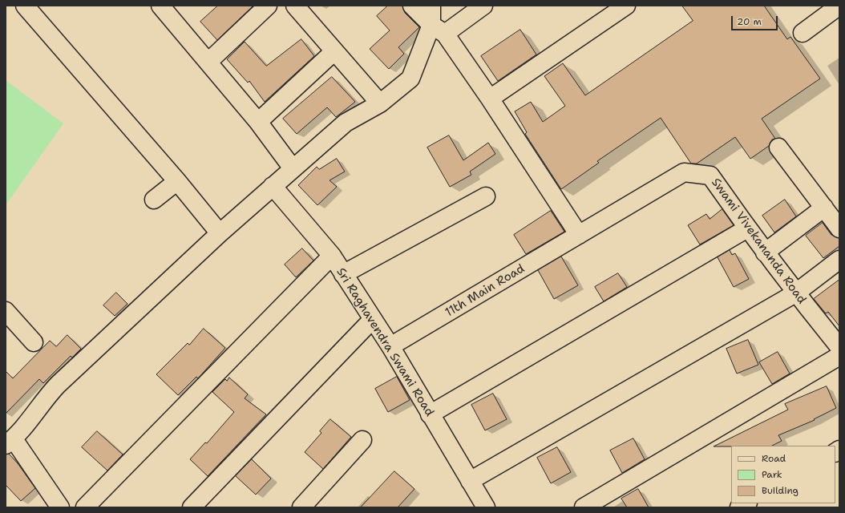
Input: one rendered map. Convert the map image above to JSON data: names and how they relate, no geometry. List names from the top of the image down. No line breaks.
{"streets":{"street":["Swami Vivekananda Road","11th Main Road","Sri Raghavendra Swami Road"]},"crossings":[["Swami Vivekananda Road","11th Main Road"],["11th Main Road","Sri Raghavendra Swami Road"]],"legend":["Road","Park","Building"],"scale_bar":"20 m"}
